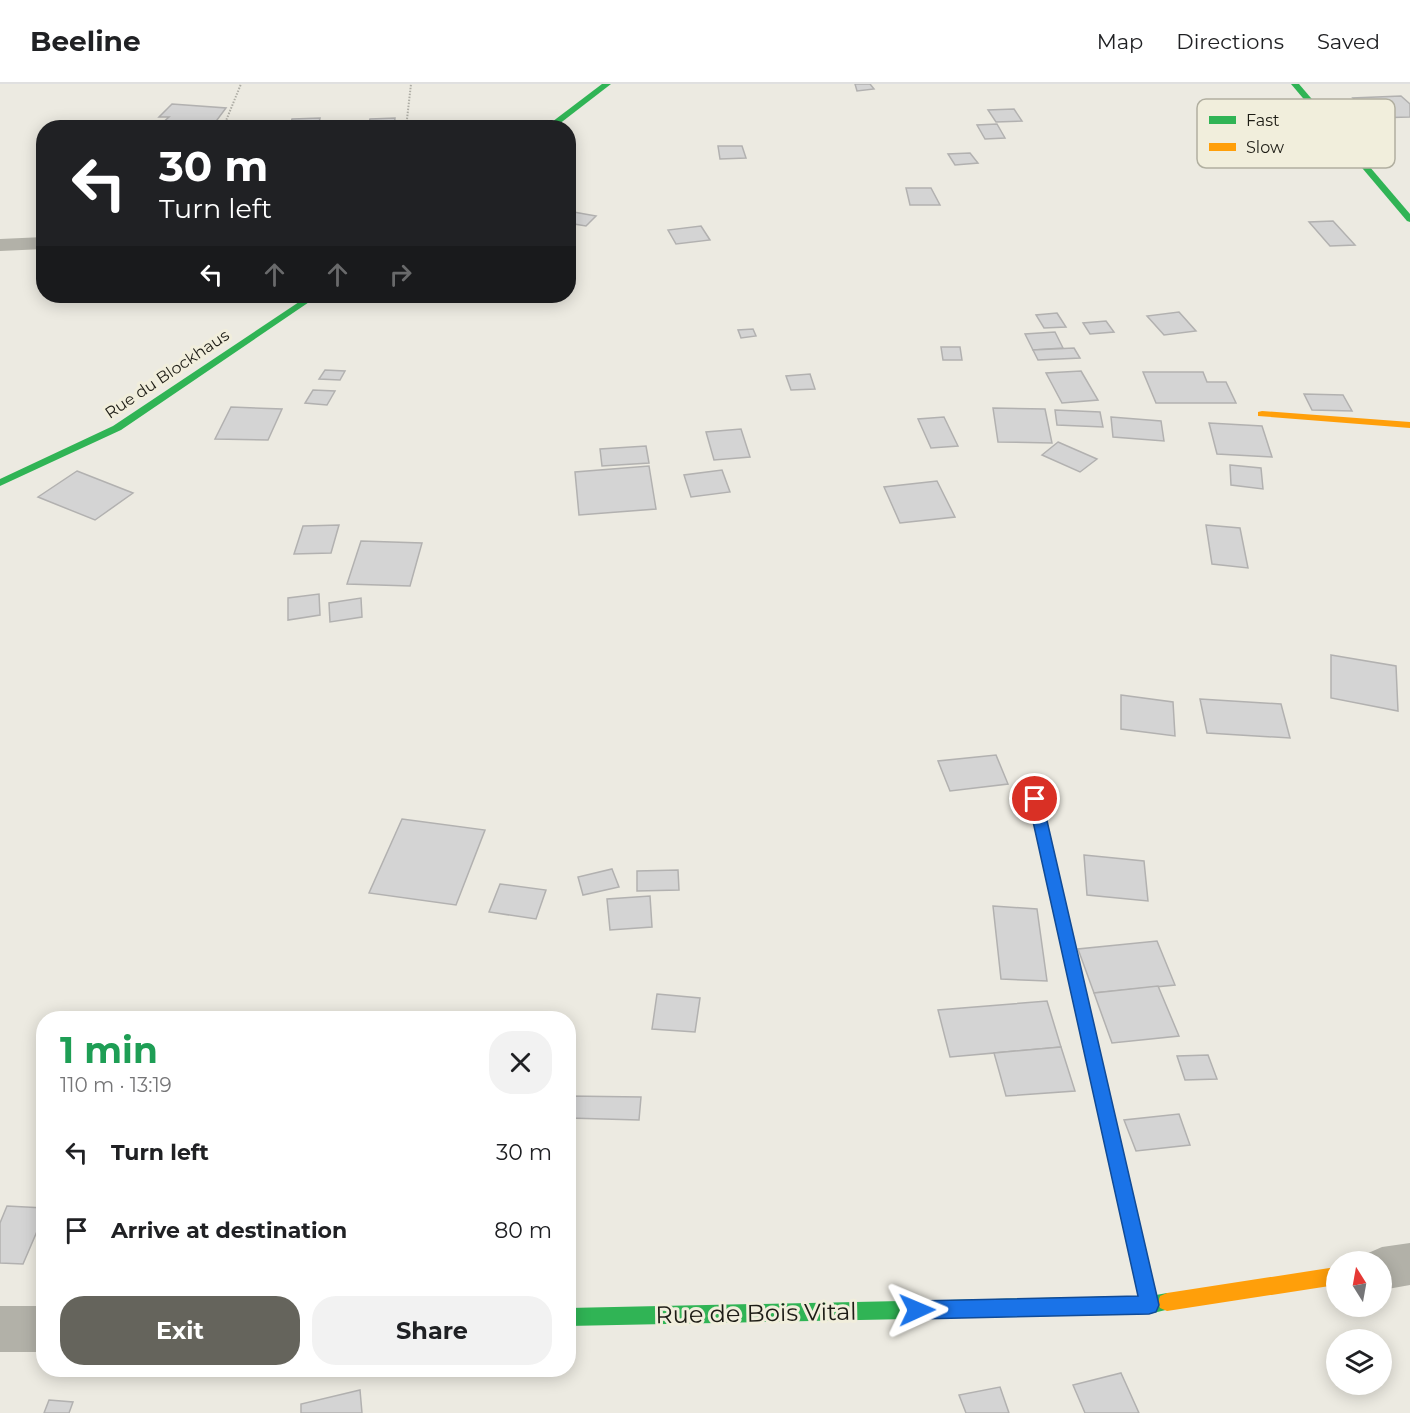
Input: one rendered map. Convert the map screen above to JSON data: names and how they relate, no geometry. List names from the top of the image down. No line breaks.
{"streets":{"street":["Rue du Blockhaus","Rue de Bois Vital"]},"legend":["Fast","Slow"],"north":"top","page":{"header":"Beeline","nav":["Map","Directions","Saved"],"turn":["30 m","Turn left"],"heading":["1 min","110 m · 13:19"],"list":[{"name":"Turn left","value":"30 m"},{"name":"Arrive at destination","value":"80 m"}],"buttons":["Exit","Share"]}}
